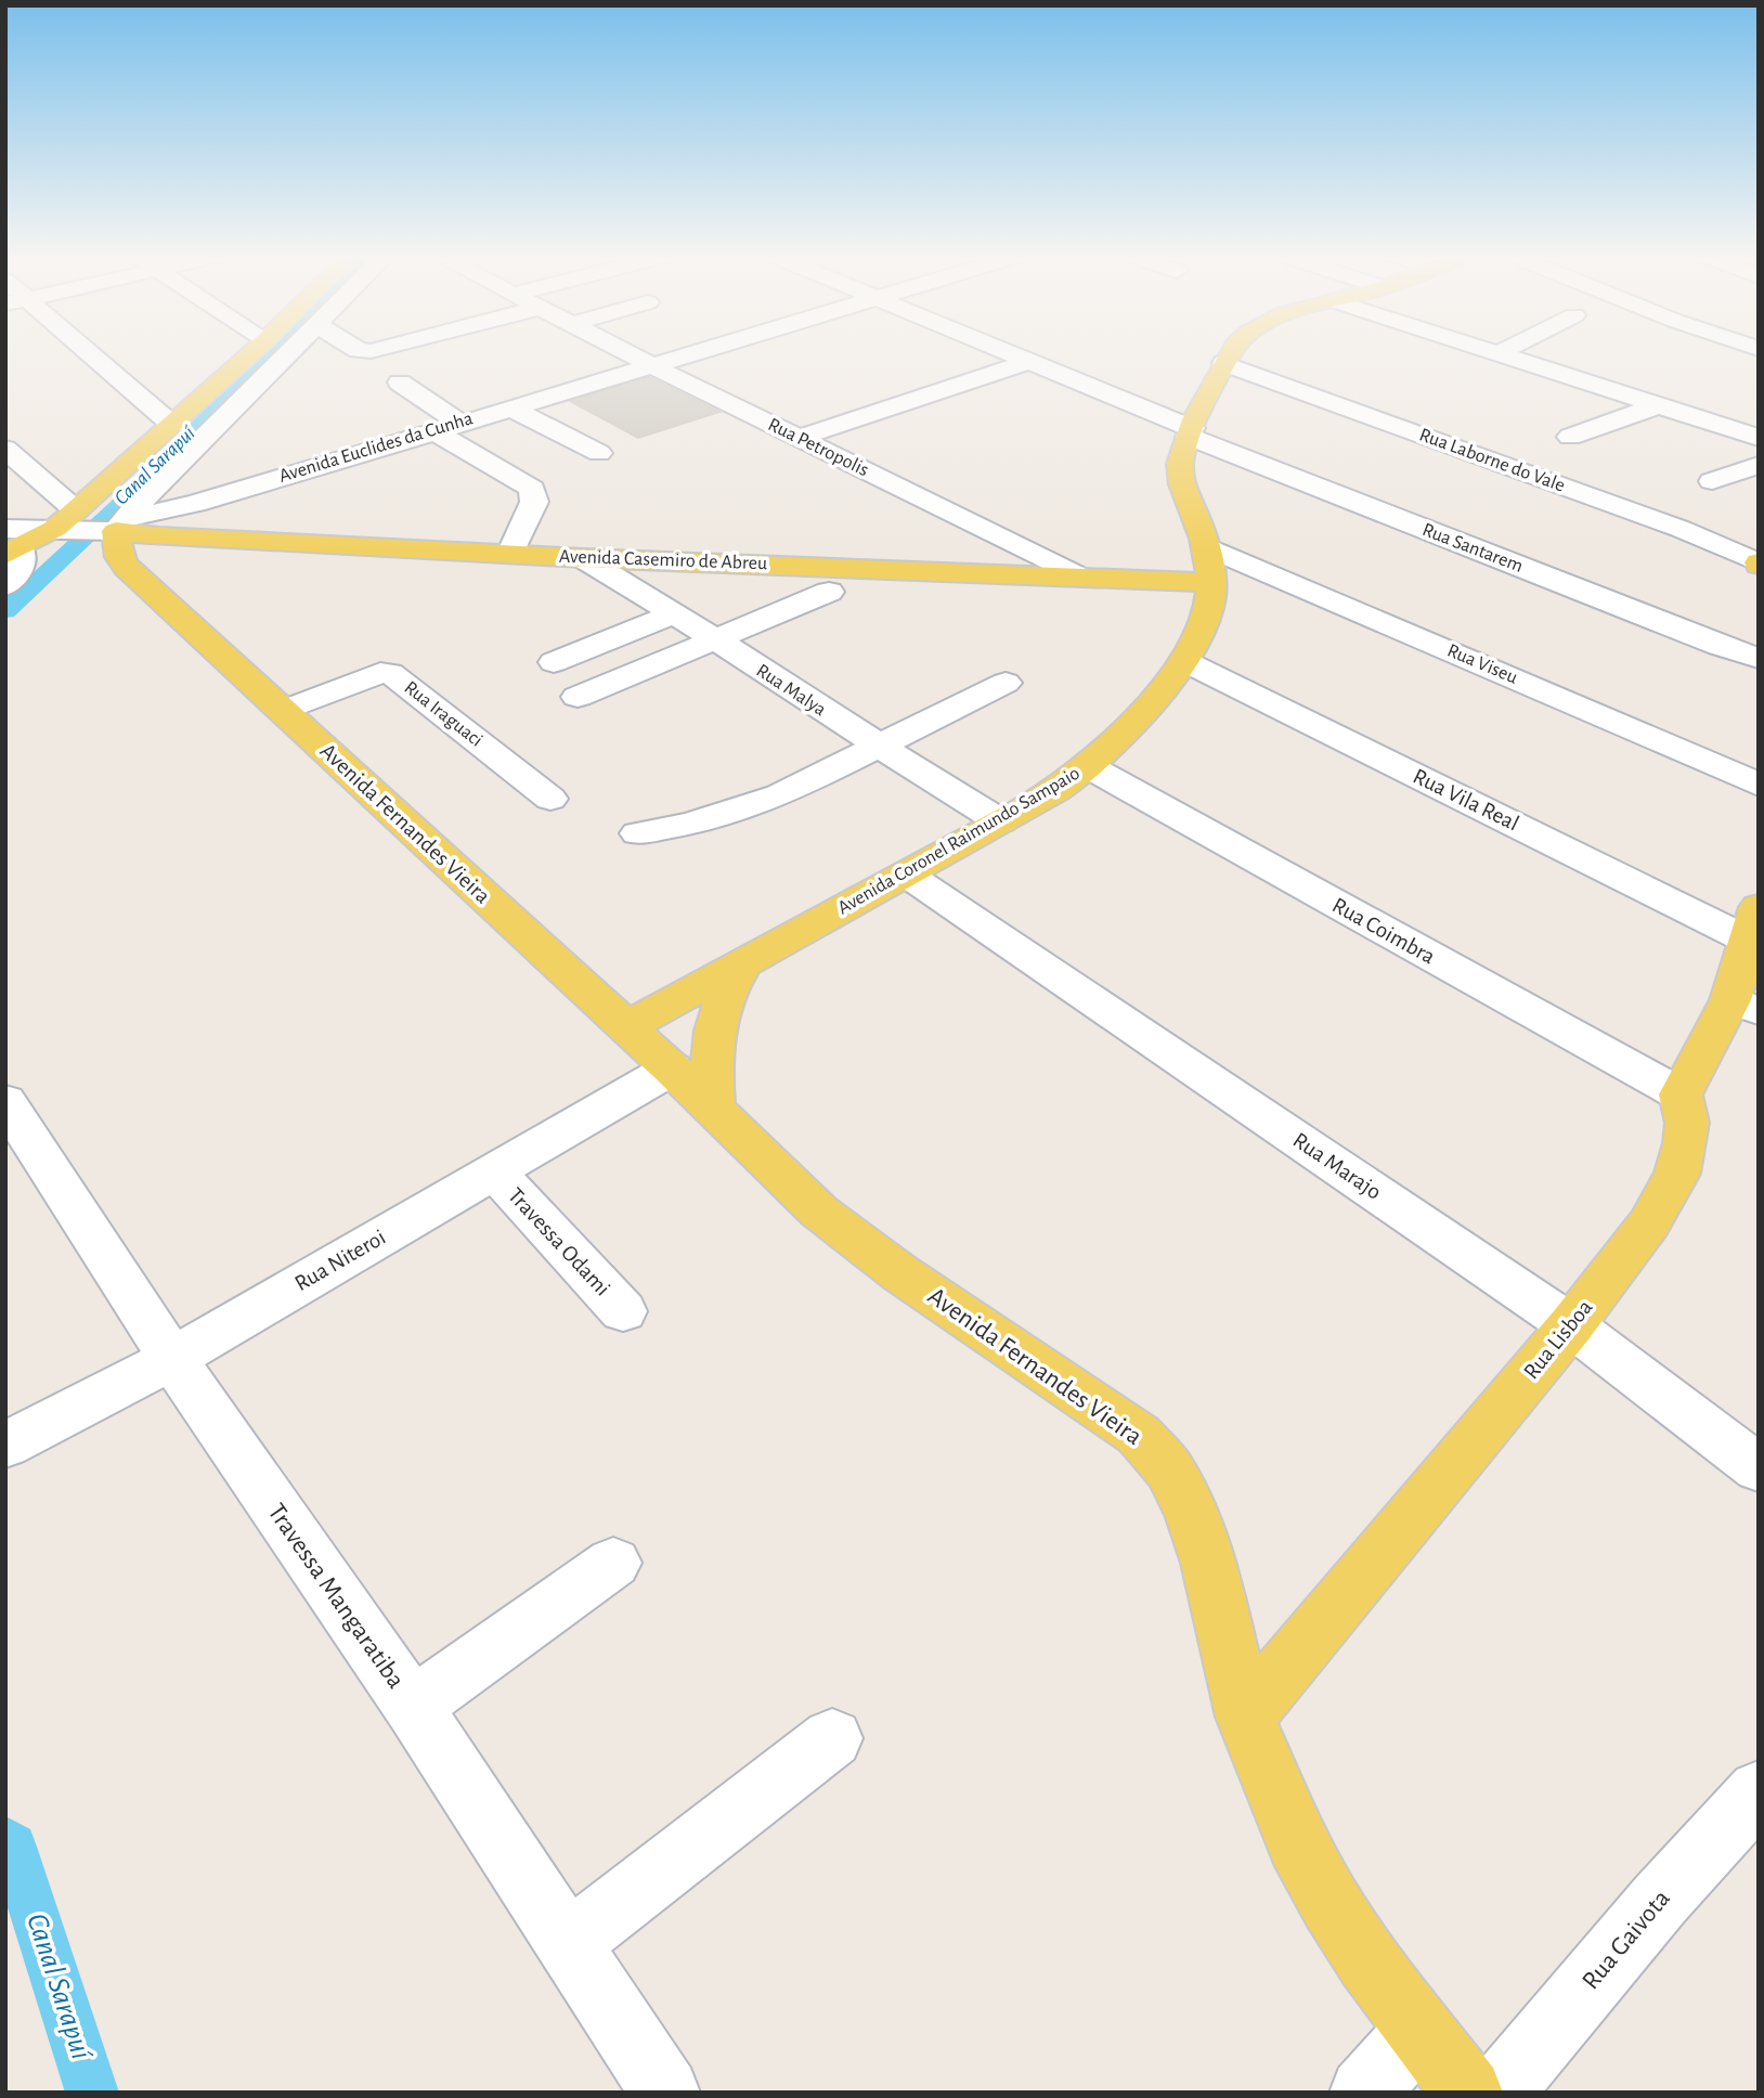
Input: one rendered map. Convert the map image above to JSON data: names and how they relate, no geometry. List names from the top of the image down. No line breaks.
{"streets":{"main road":["Avenida Euclides da Cunha","Avenida Casemiro de Abreu","Avenida Fernandes Vieira","Avenida Coronel Raimundo Sampaio","Rua Lisboa"],"street":["Rua Petropolis","Rua Laborne do Vale","Rua Santarem","Rua Viseu","Rua Malya","Rua Iraguaci","Rua Vila Real","Rua Coimbra","Rua Marajo","Travessa Odami","Rua Niteroi","Travessa Mangaratiba","Rua Gaivota"]},"crossings":[["Avenida Euclides da Cunha","Rua Petropolis"],["Avenida Euclides da Cunha","Avenida Casemiro de Abreu"],["Avenida Euclides da Cunha","Avenida Fernandes Vieira"],["Rua Petropolis","Avenida Casemiro de Abreu"],["Rua Laborne do Vale","Avenida Coronel Raimundo Sampaio"],["Rua Santarem","Avenida Coronel Raimundo Sampaio"],["Avenida Casemiro de Abreu","Rua Malya"],["Avenida Casemiro de Abreu","Avenida Fernandes Vieira"],["Avenida Casemiro de Abreu","Avenida Coronel Raimundo Sampaio"],["Rua Viseu","Avenida Coronel Raimundo Sampaio"],["Rua Malya","Avenida Coronel Raimundo Sampaio"],["Rua Iraguaci","Avenida Fernandes Vieira"],["Rua Vila Real","Avenida Coronel Raimundo Sampaio"],["Avenida Fernandes Vieira","Avenida Coronel Raimundo Sampaio"],["Avenida Fernandes Vieira","Rua Niteroi"],["Avenida Fernandes Vieira","Rua Lisboa"],["Avenida Coronel Raimundo Sampaio","Rua Coimbra"],["Avenida Coronel Raimundo Sampaio","Rua Marajo"],["Rua Coimbra","Rua Lisboa"],["Rua Marajo","Rua Lisboa"],["Travessa Odami","Rua Niteroi"],["Rua Niteroi","Travessa Mangaratiba"]],"water":["Canal Sarapuí"]}
